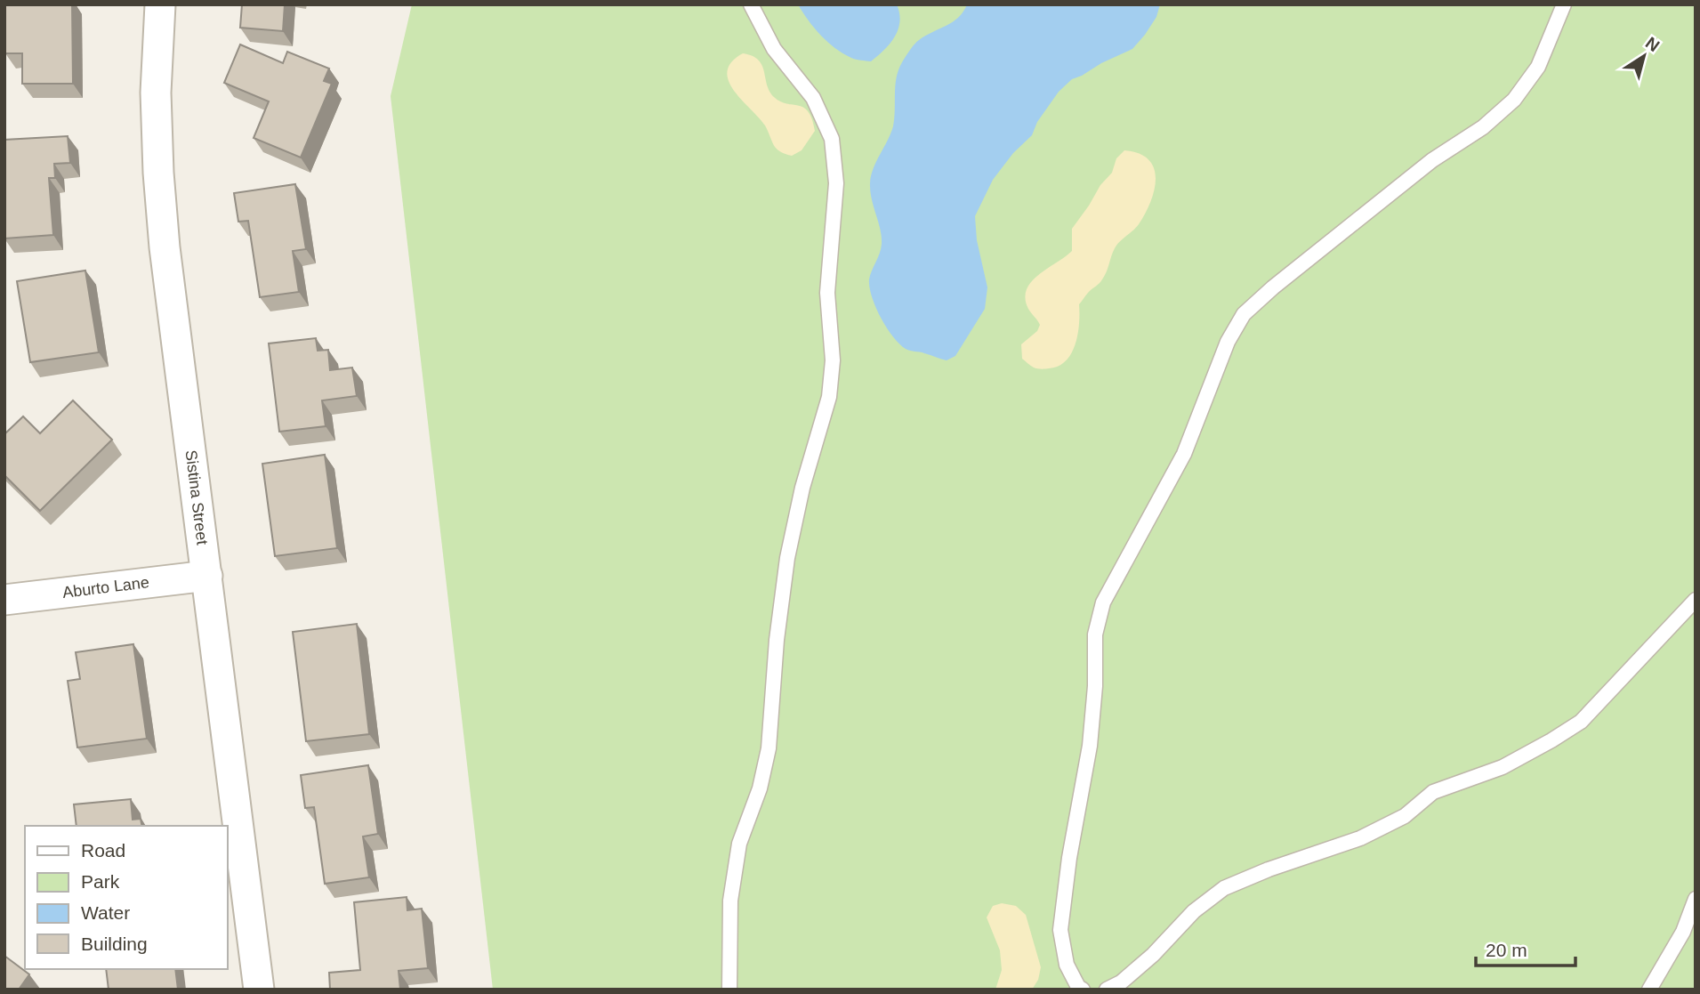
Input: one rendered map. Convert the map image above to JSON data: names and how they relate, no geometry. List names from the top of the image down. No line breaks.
{"streets":{"street":["Sistina Street","Aburto Lane"]},"crossings":[["Sistina Street","Aburto Lane"]],"legend":["Road","Park","Water","Building"],"scale_bar":"20 m","north":"top right"}
